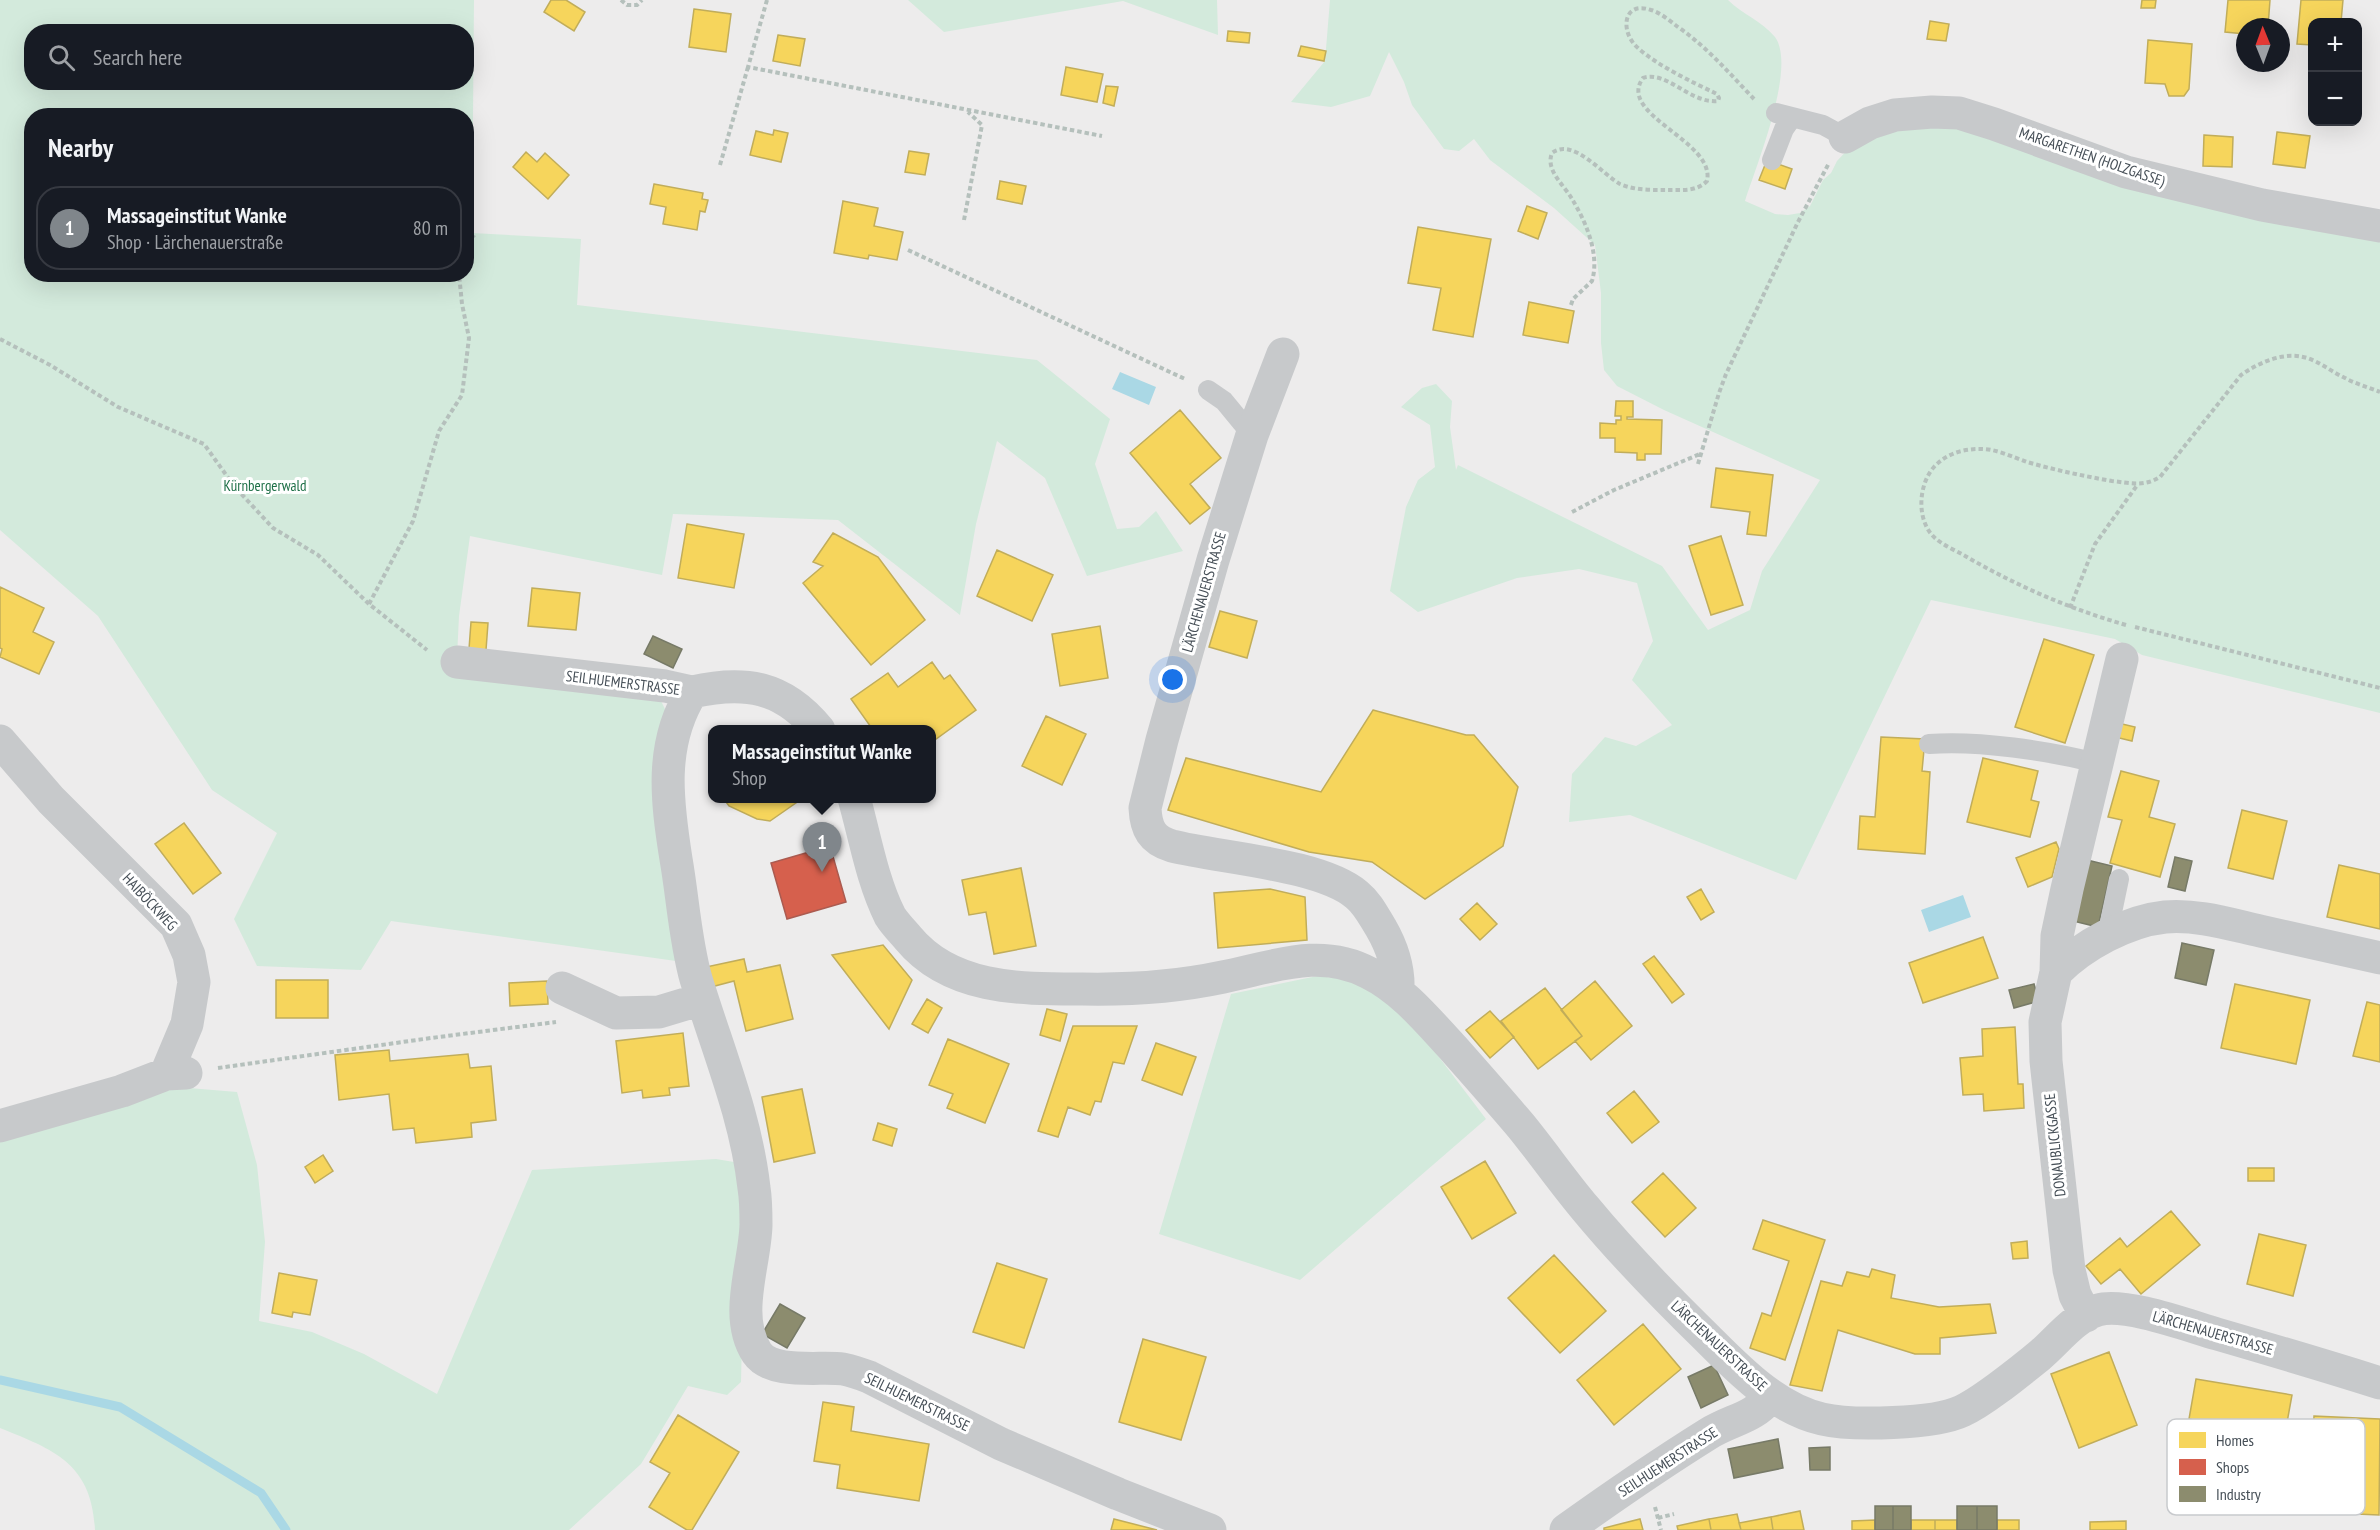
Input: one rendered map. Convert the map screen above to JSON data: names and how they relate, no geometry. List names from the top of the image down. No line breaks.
{"streets":{"street":["MARGARETHEN (HOLZGASSE)","LÄRCHENAUERSTRASSE","SEILHUEMERSTRASSE","HAIBÖCKWEG","DONAUBLICKGASSE"]},"crossings":[["LÄRCHENAUERSTRASSE","SEILHUEMERSTRASSE"],["LÄRCHENAUERSTRASSE","DONAUBLICKGASSE"]],"parks":["Kürnbergerwald"],"legend":["Homes","Shops","Industry"],"north":"top","page":{"map_buttons":["+","−"],"search":"Search here","heading":"Nearby","list":[{"mark":"1","name":"Massageinstitut Wanke","note":"Shop · Lärchenauerstraße","value":"80 m"}],"popup":["Massageinstitut Wanke","Shop"],"pins":"1"}}
